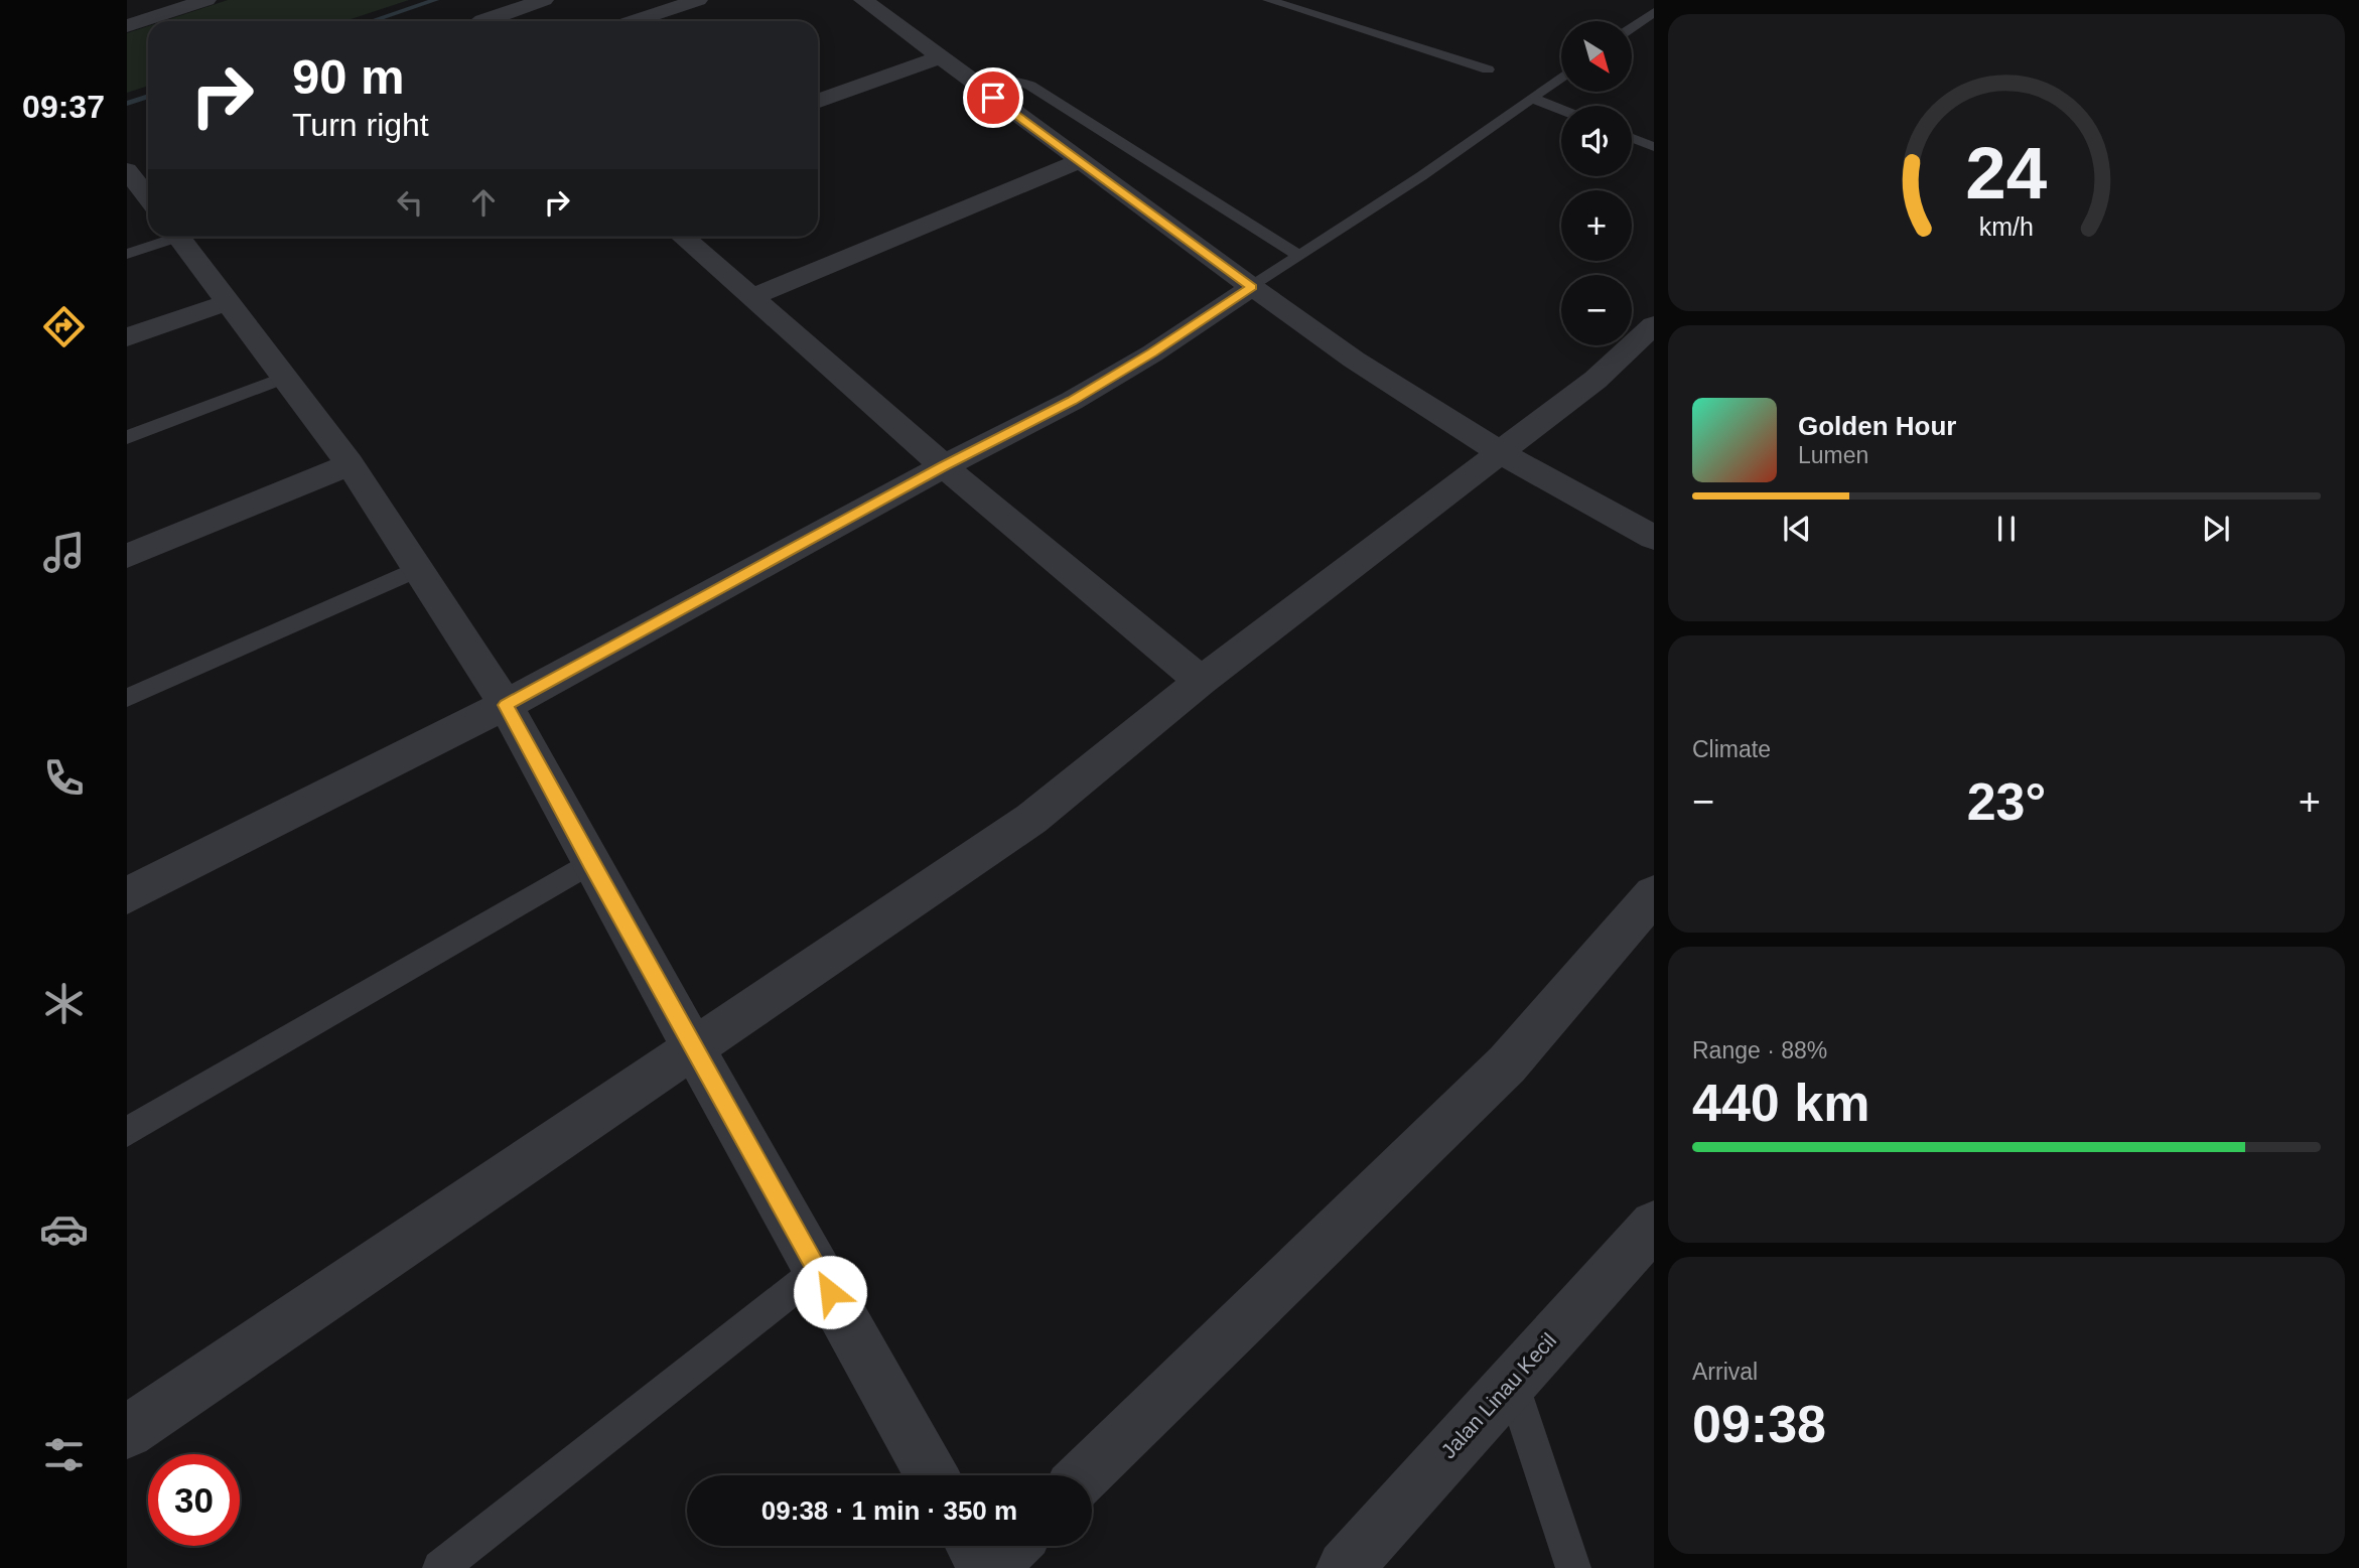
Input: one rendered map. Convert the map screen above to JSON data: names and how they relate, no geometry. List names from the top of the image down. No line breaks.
{"streets":{"street":["Jalan Linau Kecil"]},"north":"bottom right","page":{"tabs":"09:37","map_buttons":["+","−"],"turn":["90 m","Turn right"],"song":["Golden Hour","Lumen"],"tile":["Climate",["Range · 88%","440 km"],["Arrival","09:38"]],"heat":["−","23°","+"],"limit":"30","trip":"09:38 · 1 min · 350 m","gauge":["24","km/h"]}}
